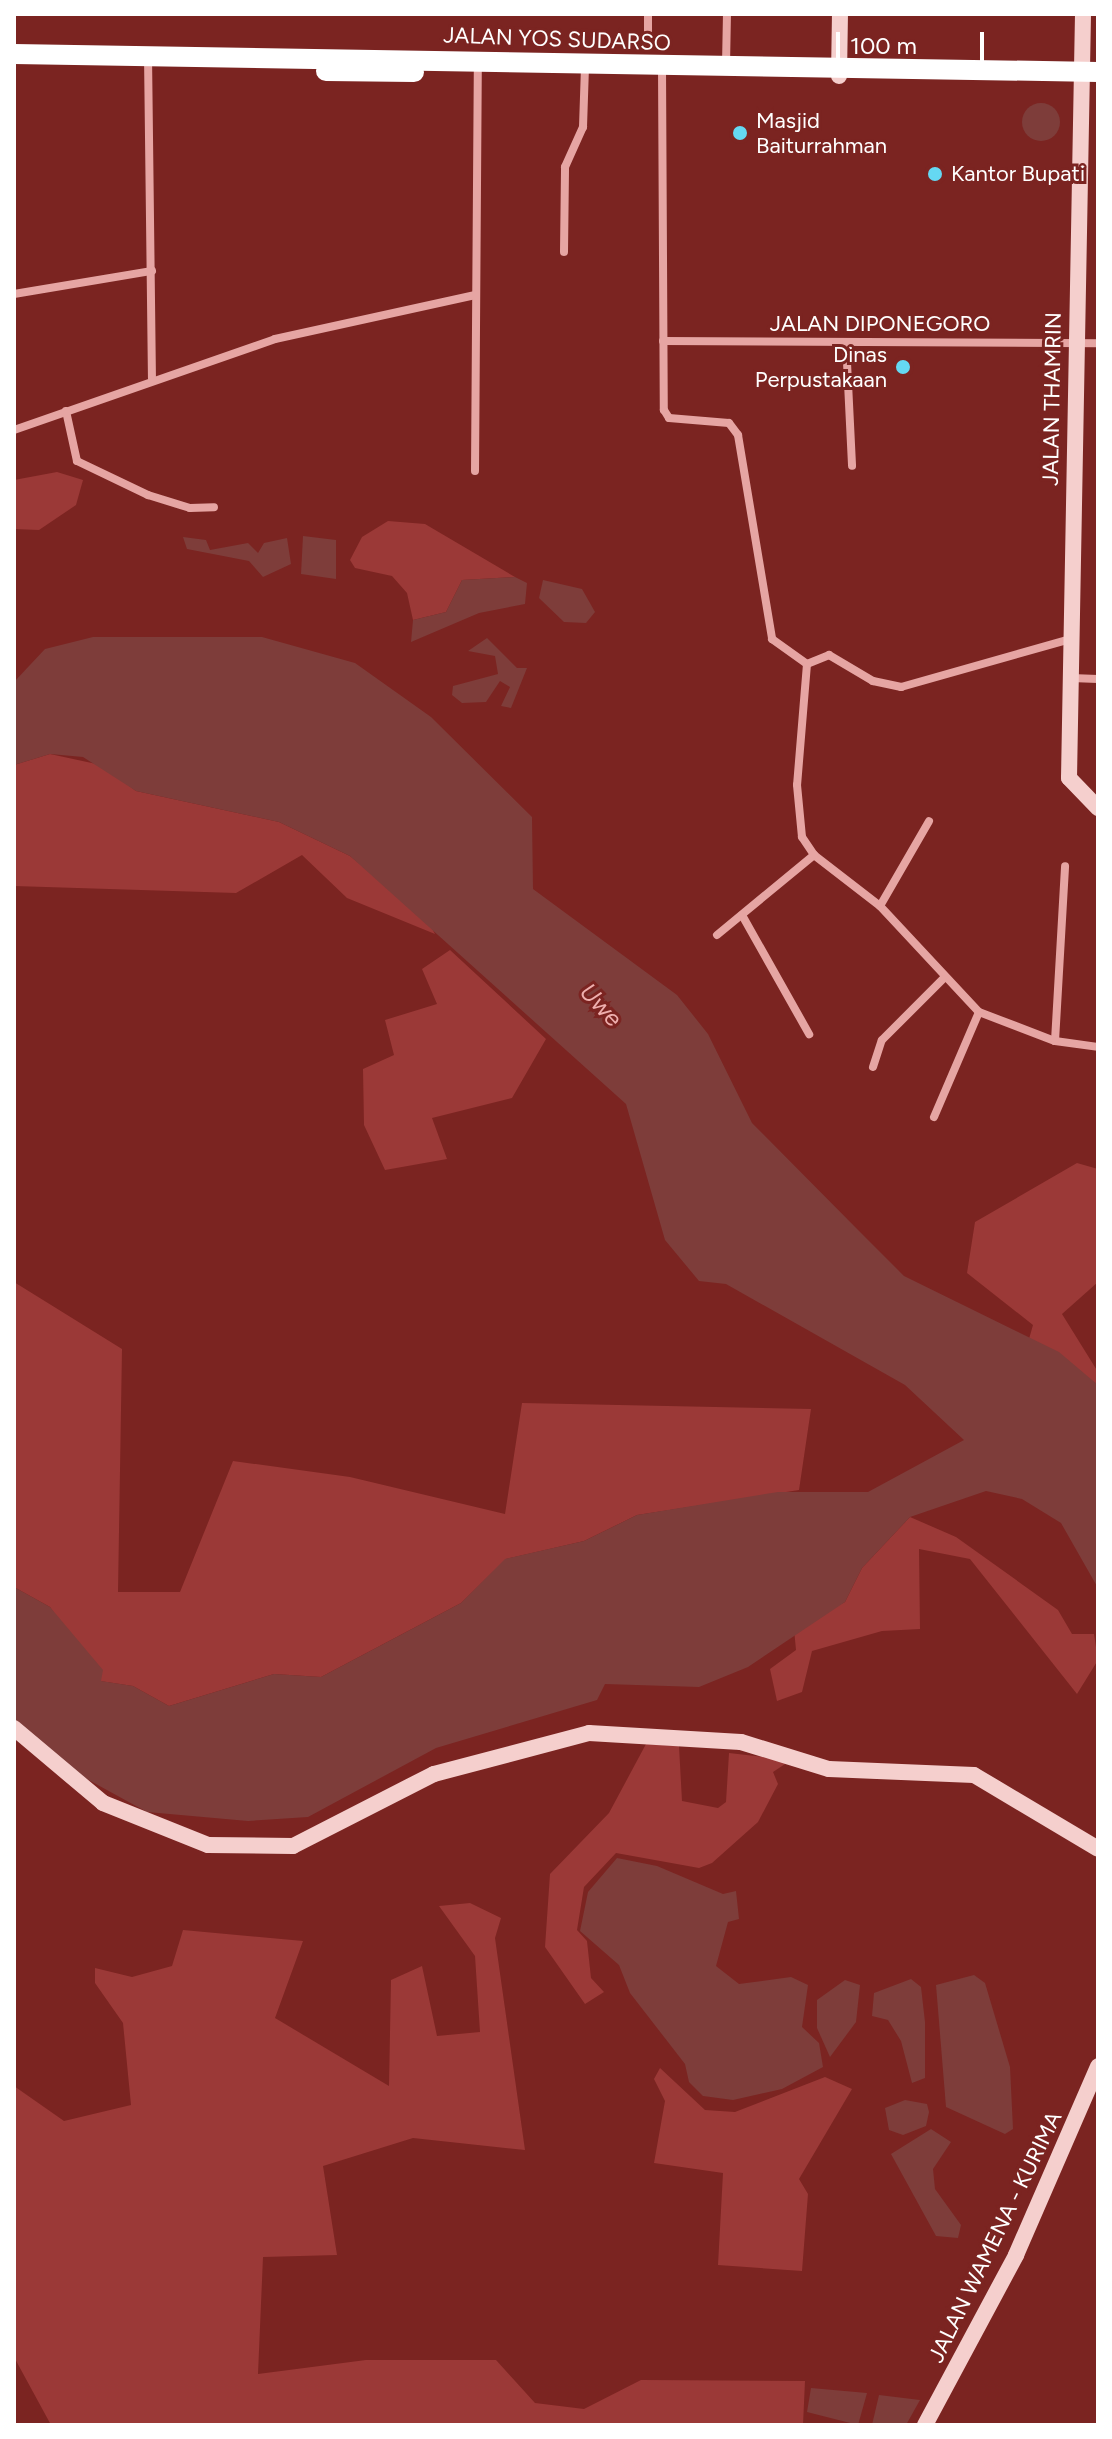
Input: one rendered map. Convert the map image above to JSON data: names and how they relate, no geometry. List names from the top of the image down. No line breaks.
{"streets":{"highway":["JALAN YOS SUDARSO"],"street":["JALAN DIPONEGORO","JALAN THAMRIN","JALAN WAMENA - KURIMA"]},"crossings":[["JALAN YOS SUDARSO","JALAN THAMRIN"],["JALAN DIPONEGORO","JALAN THAMRIN"]],"water":["Uwe"],"places":["Masjid Baiturrahman","Kantor Bupati","Dinas Perpustakaan"],"scale_bar":"100 m"}
